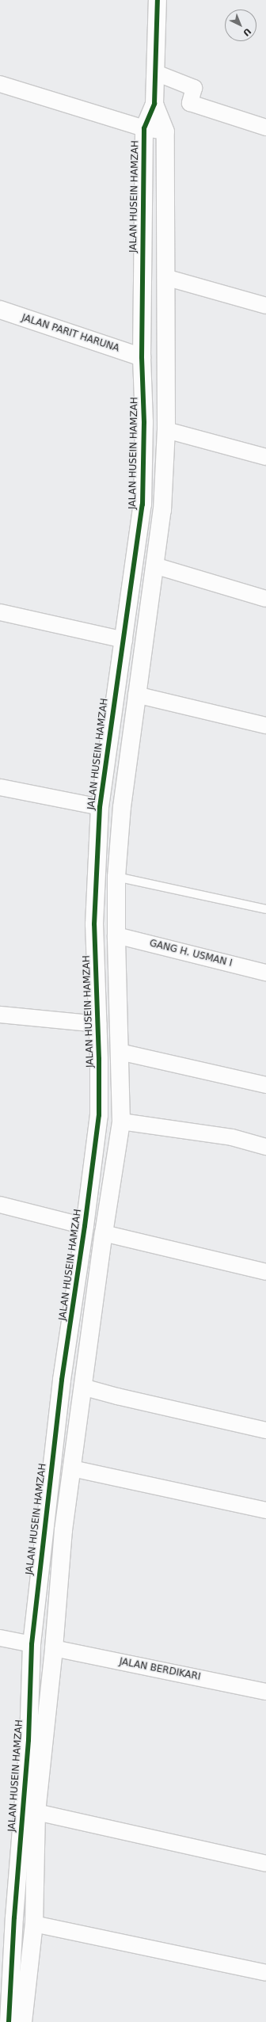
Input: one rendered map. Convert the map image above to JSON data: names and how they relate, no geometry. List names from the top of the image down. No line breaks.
{"streets":{"street":["JALAN HUSEIN HAMZAH","JALAN PARIT HARUNA","GANG H. USMAN I","JALAN BERDIKARI"]},"crossings":[["JALAN HUSEIN HAMZAH","JALAN PARIT HARUNA"],["JALAN HUSEIN HAMZAH","GANG H. USMAN I"],["JALAN HUSEIN HAMZAH","JALAN BERDIKARI"]],"north":"bottom right"}
